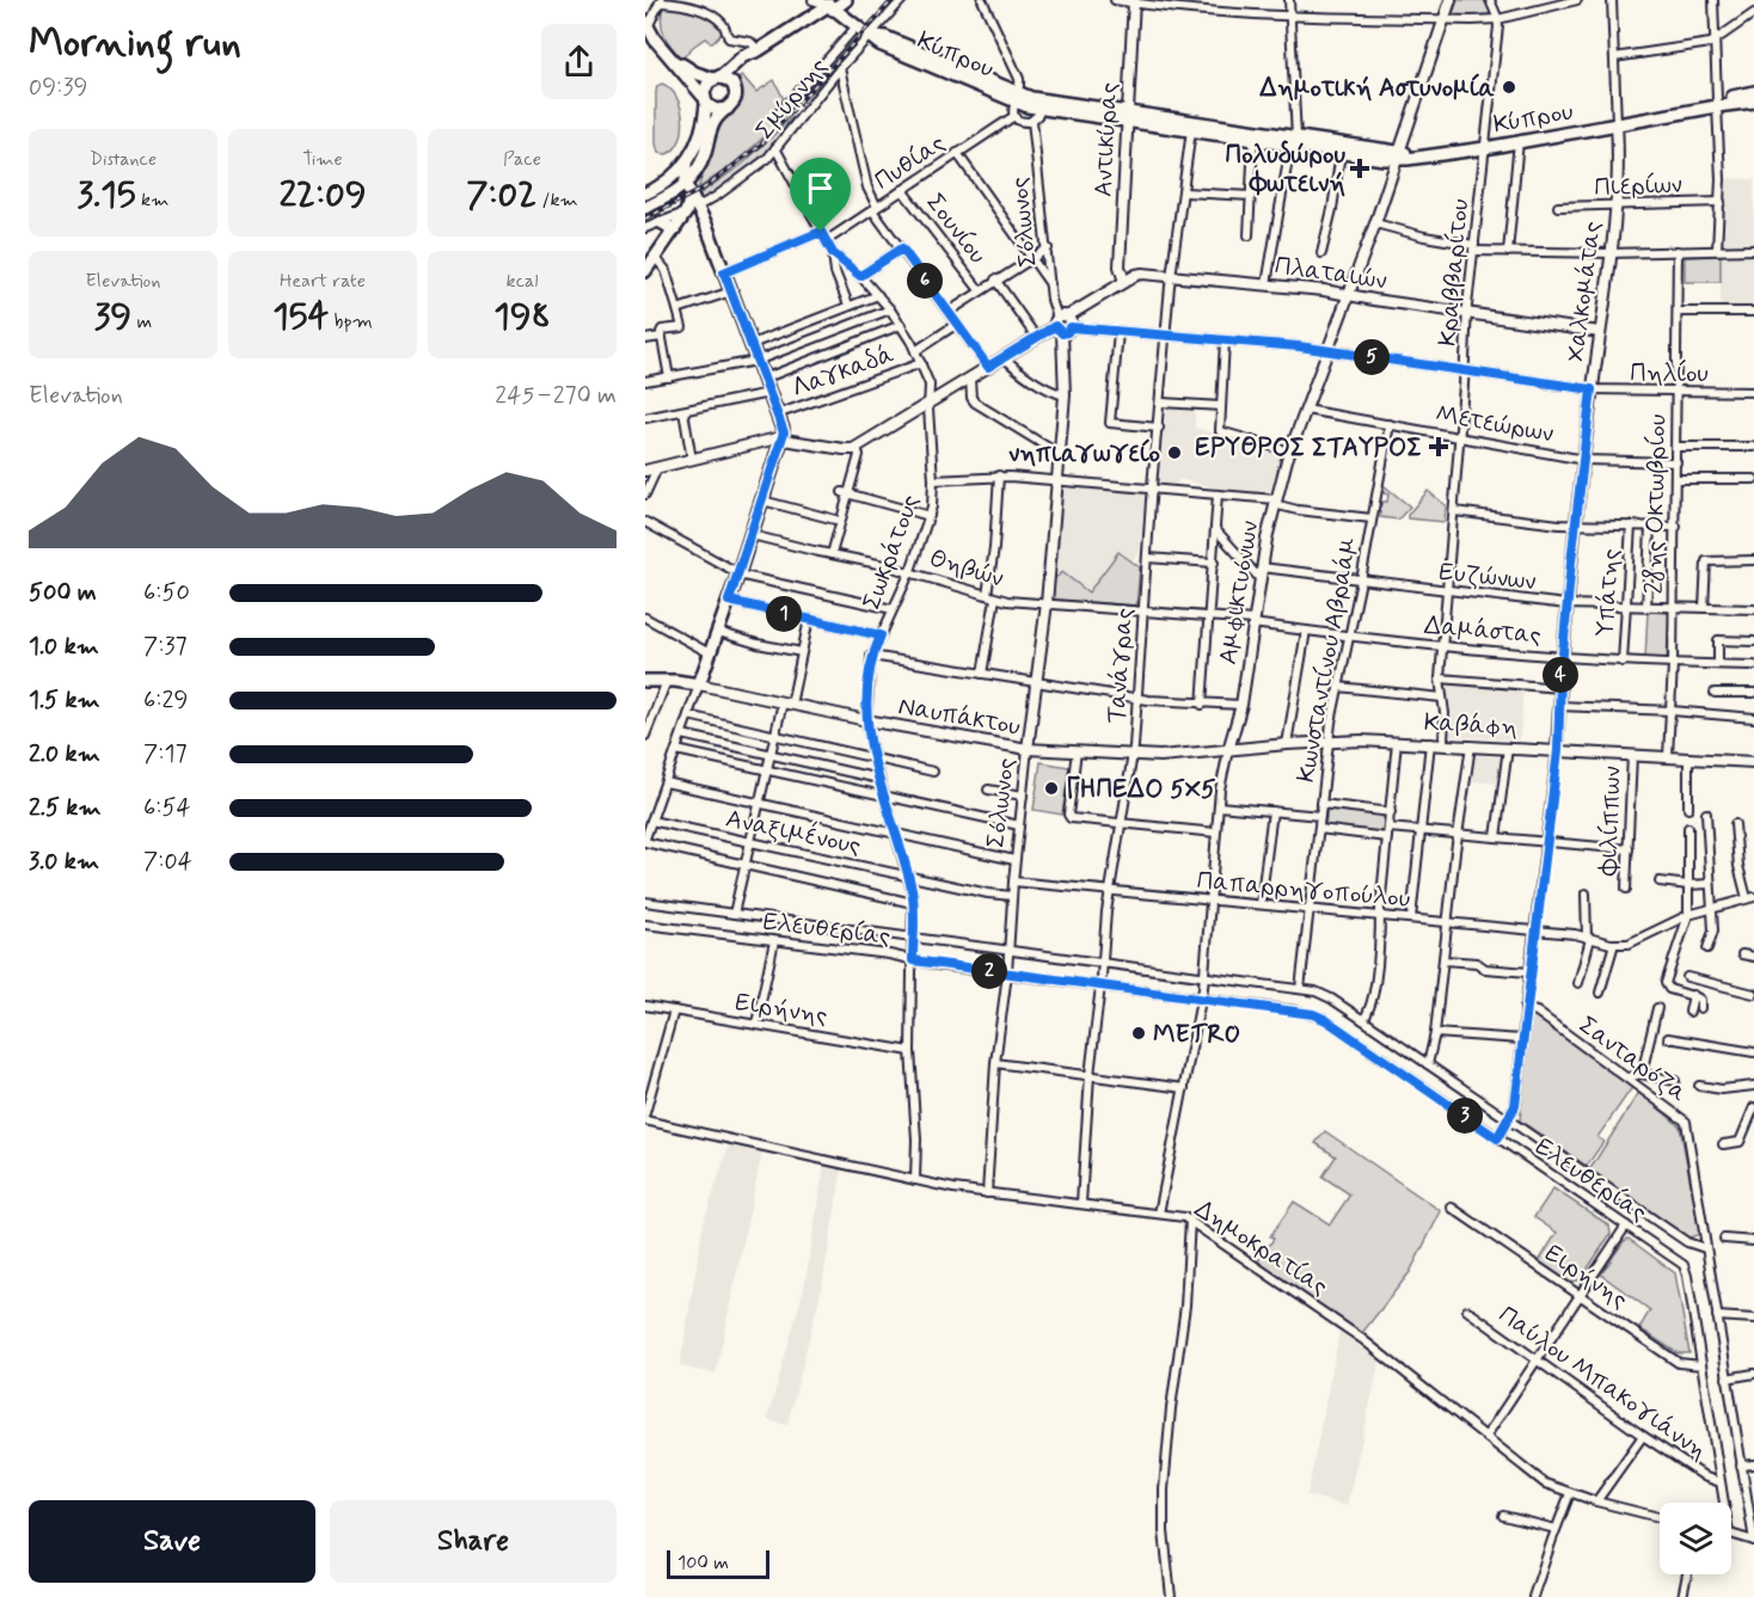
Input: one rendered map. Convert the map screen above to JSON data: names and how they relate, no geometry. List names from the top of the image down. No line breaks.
{"streets":{"main road":["Κύπρου","Ναυπάκτου"],"street":["Σμύρνης","Αντικύρας","Πυθίας","Πιερίων","Σόλωνος","Σουνίου","Πλαταιών","Κραββαρίτου","Χαλκομάτας","Λαγκαδά","Πηλίου","Μετεώρων","28ης Οκτωβρίου","Σωκράτους","Θηβών","Ευζώνων","Αμφικτυόνων","Υπάτης","Δαμάστας","Κωνσταντίνου Αβραάμ","Τανάγρας","Καβάφη","Φιλίππων","Αναξιμένους","Παπαρρηγοπούλου","Ελευθερίας","Ειρήνης","Σανταρόζα","Δημοκρατίας","Παύλου Μπακογιάννη"]},"crossings":[["Κύπρου","Σμύρνης"],["Κύπρου","Αντικύρας"],["Κύπρου","Κραββαρίτου"],["Κύπρου","Χαλκομάτας"],["Κύπρου","Αμφικτυόνων"],["Κύπρου","Τανάγρας"],["Σμύρνης","Σωκράτους"],["Αντικύρας","Πλαταιών"],["Πυθίας","Σουνίου"],["Πυθίας","Σωκράτους"],["Πιερίων","Χαλκομάτας"],["Σόλωνος","Πλαταιών"],["Σόλωνος","Πηλίου"],["Σόλωνος","Θηβών"],["Σόλωνος","Δαμάστας"],["Σόλωνος","Ναυπάκτου"],["Σόλωνος","Αναξιμένους"],["Σόλωνος","Παπαρρηγοπούλου"],["Σόλωνος","Ελευθερίας"],["Σόλωνος","Δημοκρατίας"],["Πλαταιών","Κραββαρίτου"],["Πλαταιών","Χαλκομάτας"],["Πλαταιών","Πηλίου"],["Πλαταιών","Σωκράτους"],["Πλαταιών","Αμφικτυόνων"],["Πλαταιών","Τανάγρας"],["Κραββαρίτου","Πηλίου"],["Κραββαρίτου","Μετεώρων"],["Κραββαρίτου","Ευζώνων"],["Κραββαρίτου","Δαμάστας"],["Κραββαρίτου","Καβάφη"],["Χαλκομάτας","Πηλίου"],["Χαλκομάτας","Μετεώρων"],["Χαλκομάτας","Ευζώνων"],["Χαλκομάτας","Δαμάστας"],["Χαλκομάτας","Καβάφη"],["Χαλκομάτας","Παπαρρηγοπούλου"],["Χαλκομάτας","Ελευθερίας"],["Χαλκομάτας","Σανταρόζα"],["Λαγκαδά","Σωκράτους"],["Πηλίου","28ης Οκτωβρίου"],["Πηλίου","Αμφικτυόνων"],["Πηλίου","Τανάγρας"],["Μετεώρων","28ης Οκτωβρίου"],["Μετεώρων","Αμφικτυόνων"],["Μετεώρων","Κωνσταντίνου Αβραάμ"],["28ης Οκτωβρίου","Ευζώνων"],["28ης Οκτωβρίου","Δαμάστας"],["28ης Οκτωβρίου","Καβάφη"],["Σωκράτους","Θηβών"],["Σωκράτους","Ναυπάκτου"],["Σωκράτους","Αναξιμένους"],["Σωκράτους","Ελευθερίας"],["Σωκράτους","Ειρήνης"],["Σωκράτους","Δημοκρατίας"],["Θηβών","Δαμάστας"],["Ευζώνων","Αμφικτυόνων"],["Ευζώνων","Υπάτης"],["Ευζώνων","Κωνσταντίνου Αβραάμ"],["Αμφικτυόνων","Δαμάστας"],["Αμφικτυόνων","Ναυπάκτου"],["Αμφικτυόνων","Καβάφη"],["Αμφικτυόνων","Παπαρρηγοπούλου"],["Αμφικτυόνων","Ελευθερίας"],["Αμφικτυόνων","Δημοκρατίας"],["Υπάτης","Δαμάστας"],["Δαμάστας","Κωνσταντίνου Αβραάμ"],["Δαμάστας","Τανάγρας"],["Κωνσταντίνου Αβραάμ","Καβάφη"],["Κωνσταντίνου Αβραάμ","Παπαρρηγοπούλου"],["Κωνσταντίνου Αβραάμ","Ελευθερίας"],["Τανάγρας","Ναυπάκτου"],["Τανάγρας","Παπαρρηγοπούλου"],["Τανάγρας","Ελευθερίας"],["Τανάγρας","Δημοκρατίας"],["Ναυπάκτου","Καβάφη"],["Καβάφη","Φιλίππων"],["Ελευθερίας","Ειρήνης"],["Ελευθερίας","Σανταρόζα"],["Ελευθερίας","Παύλου Μπακογιάννη"]],"places":{"other":["Δημοτική Αστυνομία","νηπιαγωγείο","ΓΗΠΕΔΟ 5X5","METRO"],"health":["Πολυδώρου Φωτεινή","ΕΡΥΘΡΟΣ ΣΤΑΥΡΟΣ"]},"scale_bar":"100 m","page":{"heading":["Morning run","09:39"],"stats":[["Distance","3.15 km"],["Time","22:09"],["Pace","7:02 /km"],["Elevation","39 m"],["Heart rate","154 bpm"],["kcal","198"]],"pins":["6","5","1","4","2","3"],"chart":["Elevation","245–270 m"],"list":[{"name":"500 m","note":"6:50"},{"name":"1.0 km","note":"7:37"},{"name":"1.5 km","note":"6:29"},{"name":"2.0 km","note":"7:17"},{"name":"2.5 km","note":"6:54"},{"name":"3.0 km","note":"7:04"}],"buttons":["Save","Share"],"scale":"100 m"}}
